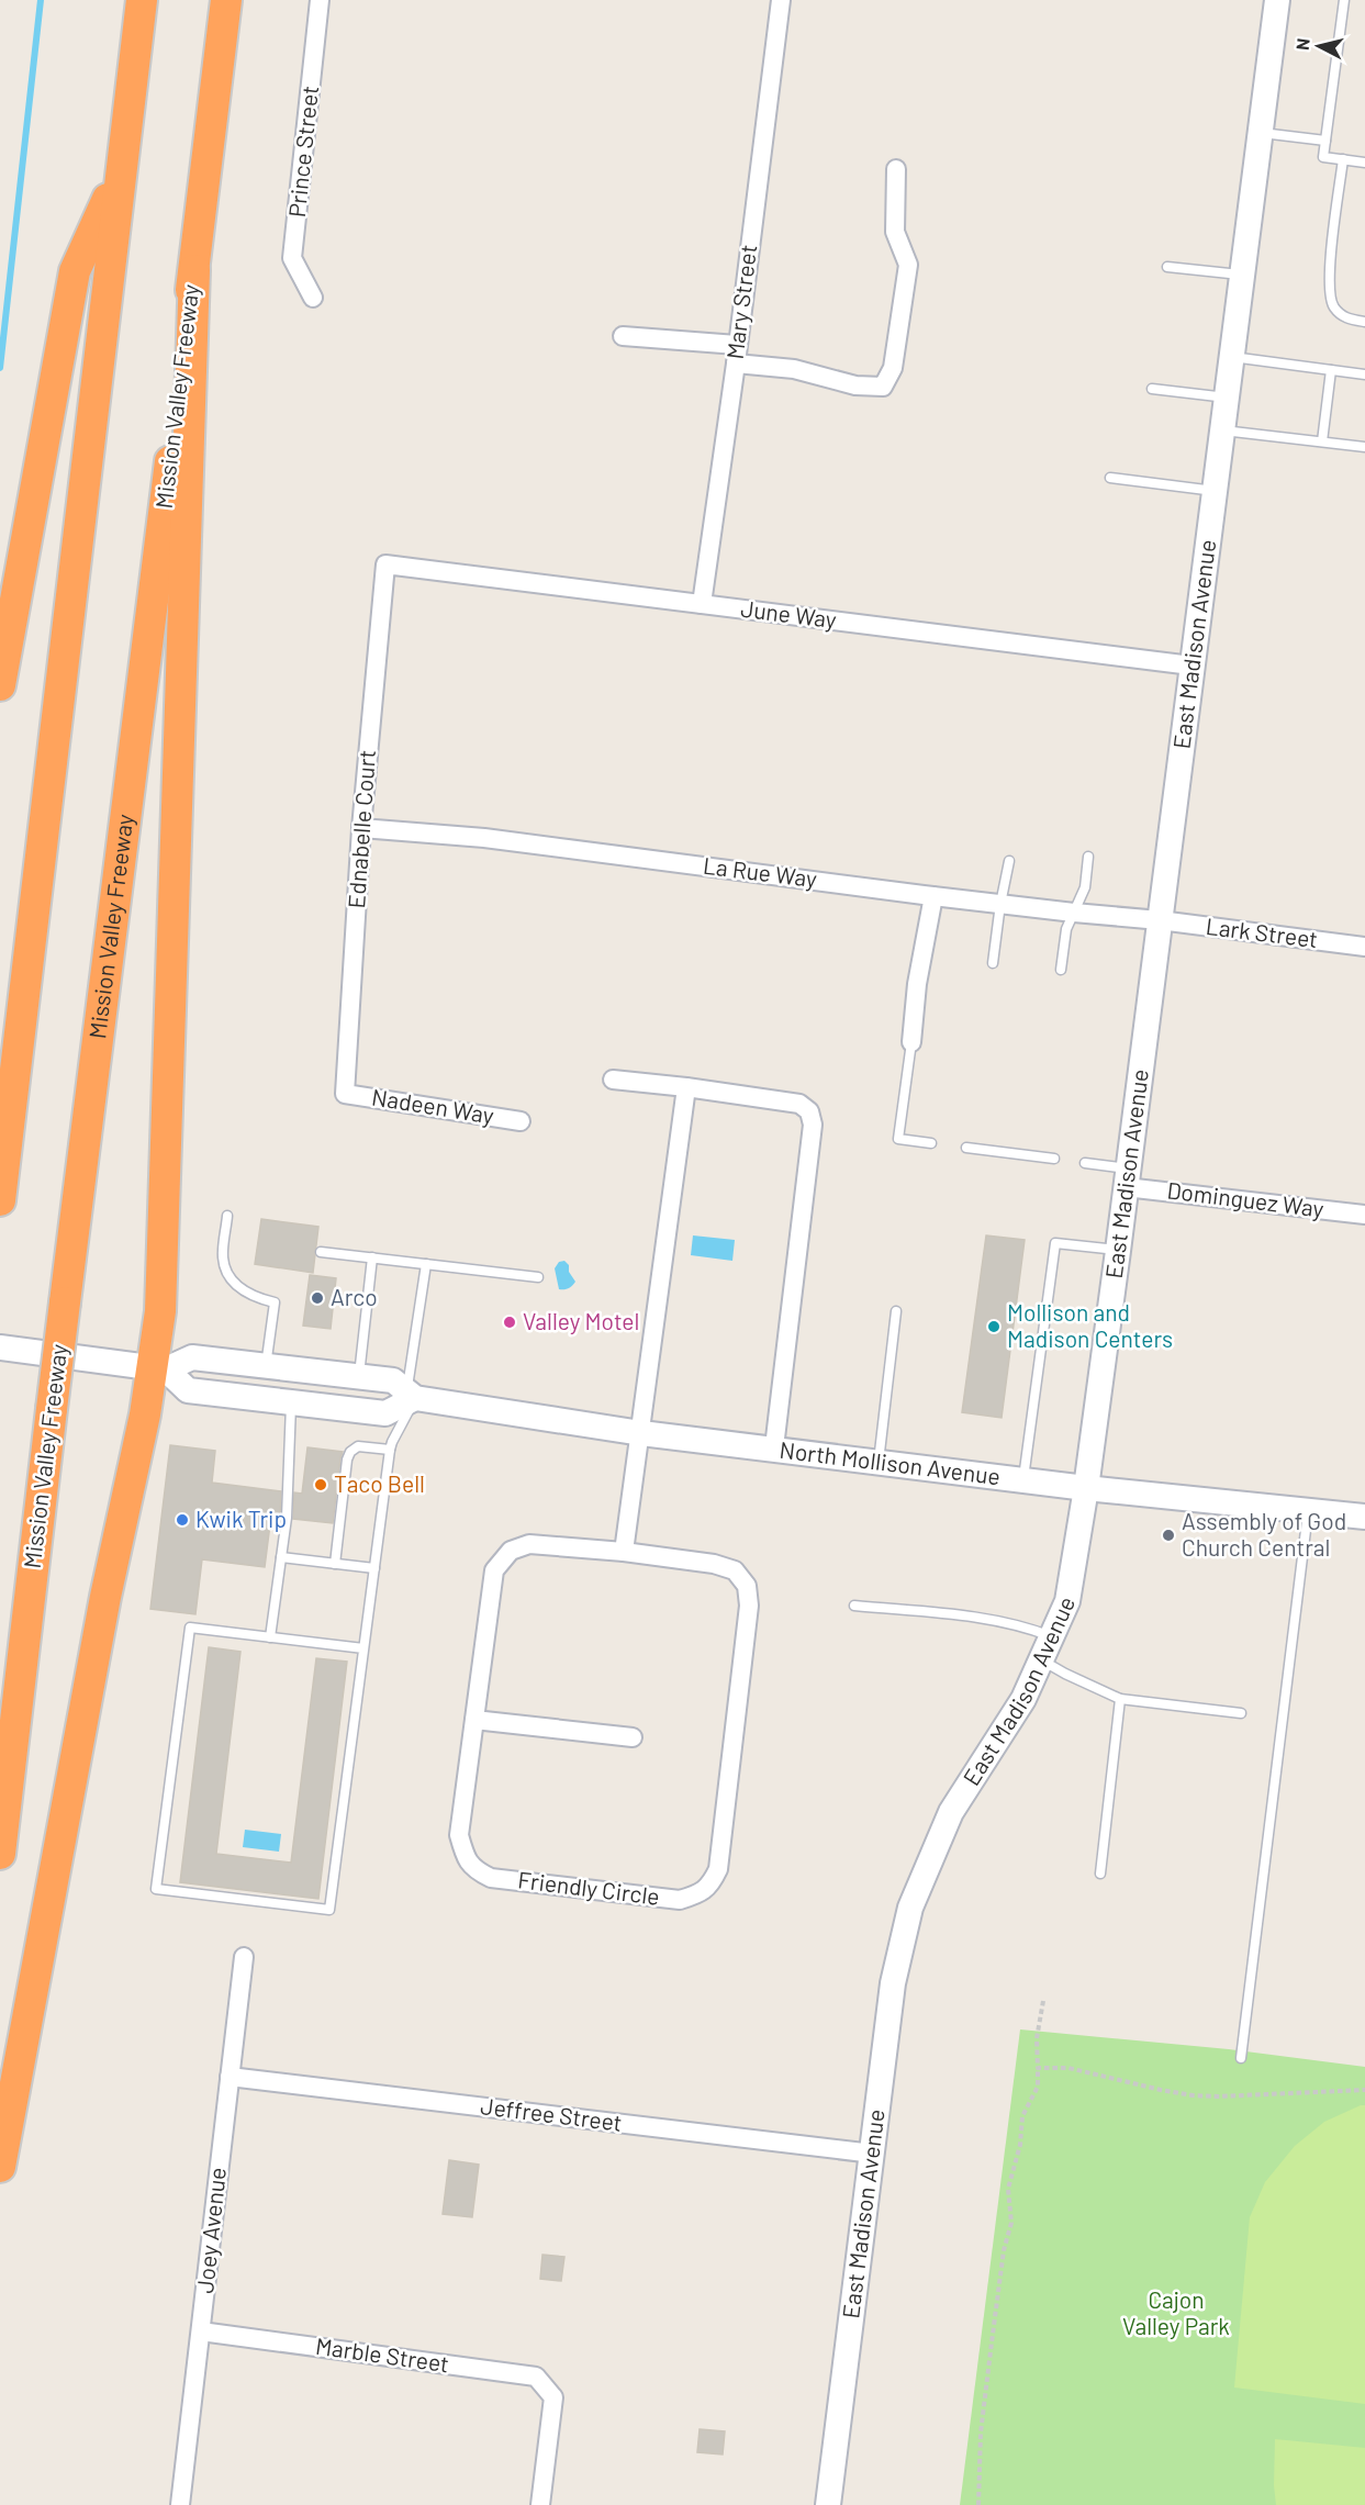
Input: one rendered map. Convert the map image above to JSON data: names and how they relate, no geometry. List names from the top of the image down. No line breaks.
{"streets":{"highway":["Mission Valley Freeway"],"street":["Prince Street","Mary Street","June Way","East Madison Avenue","Ednabelle Court","La Rue Way","Lark Street","Nadeen Way","Dominguez Way","North Mollison Avenue","Friendly Circle","Jeffree Street","Joey Avenue","Marble Street"]},"crossings":[["Mary Street","June Way"],["June Way","East Madison Avenue"],["June Way","Ednabelle Court"],["East Madison Avenue","La Rue Way"],["East Madison Avenue","Lark Street"],["East Madison Avenue","Dominguez Way"],["East Madison Avenue","North Mollison Avenue"],["East Madison Avenue","Jeffree Street"],["Ednabelle Court","La Rue Way"],["Ednabelle Court","Nadeen Way"],["La Rue Way","Lark Street"],["Jeffree Street","Joey Avenue"],["Joey Avenue","Marble Street"]],"parks":["Cajon Valley Park"],"places":["Arco","Valley Motel","Mollison and Madison Centers","Taco Bell","Kwik Trip","Assembly of God Church Central"],"north":"left"}
